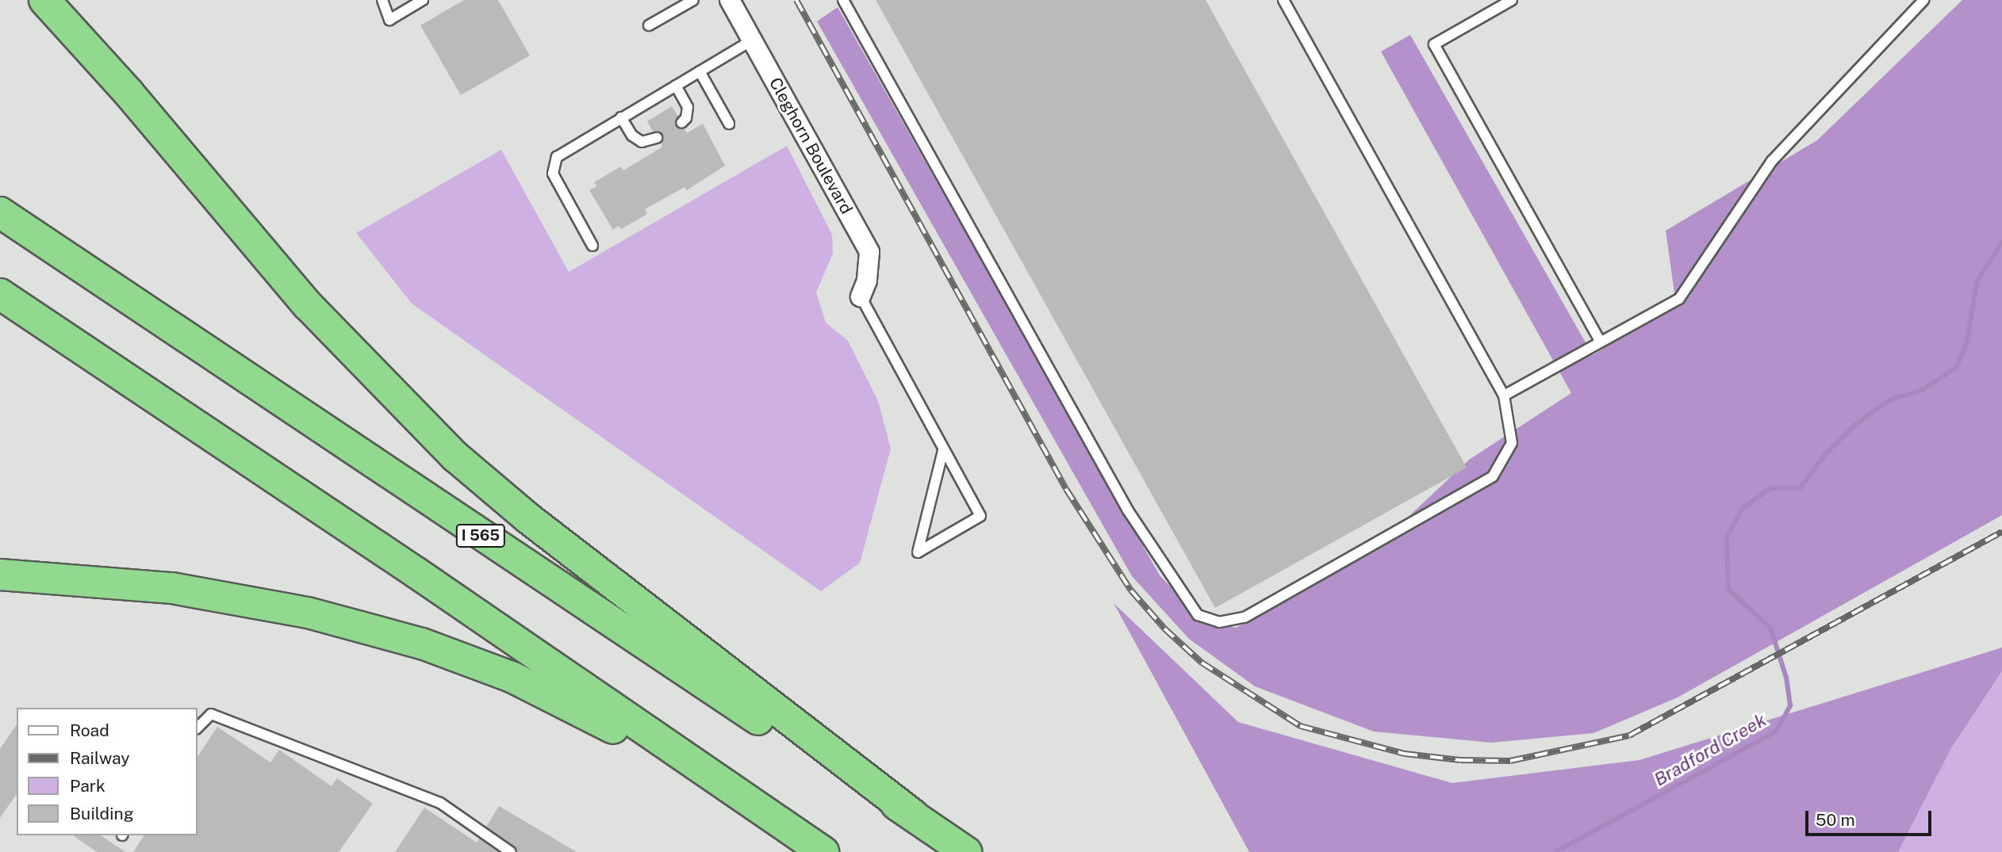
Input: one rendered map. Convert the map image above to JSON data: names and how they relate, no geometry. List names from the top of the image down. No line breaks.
{"streets":{"highway":["I 565"],"street":["Cleghorn Boulevard"]},"water":["Bradford Creek"],"legend":["Road","Railway","Park","Building"],"scale_bar":"50 m"}
